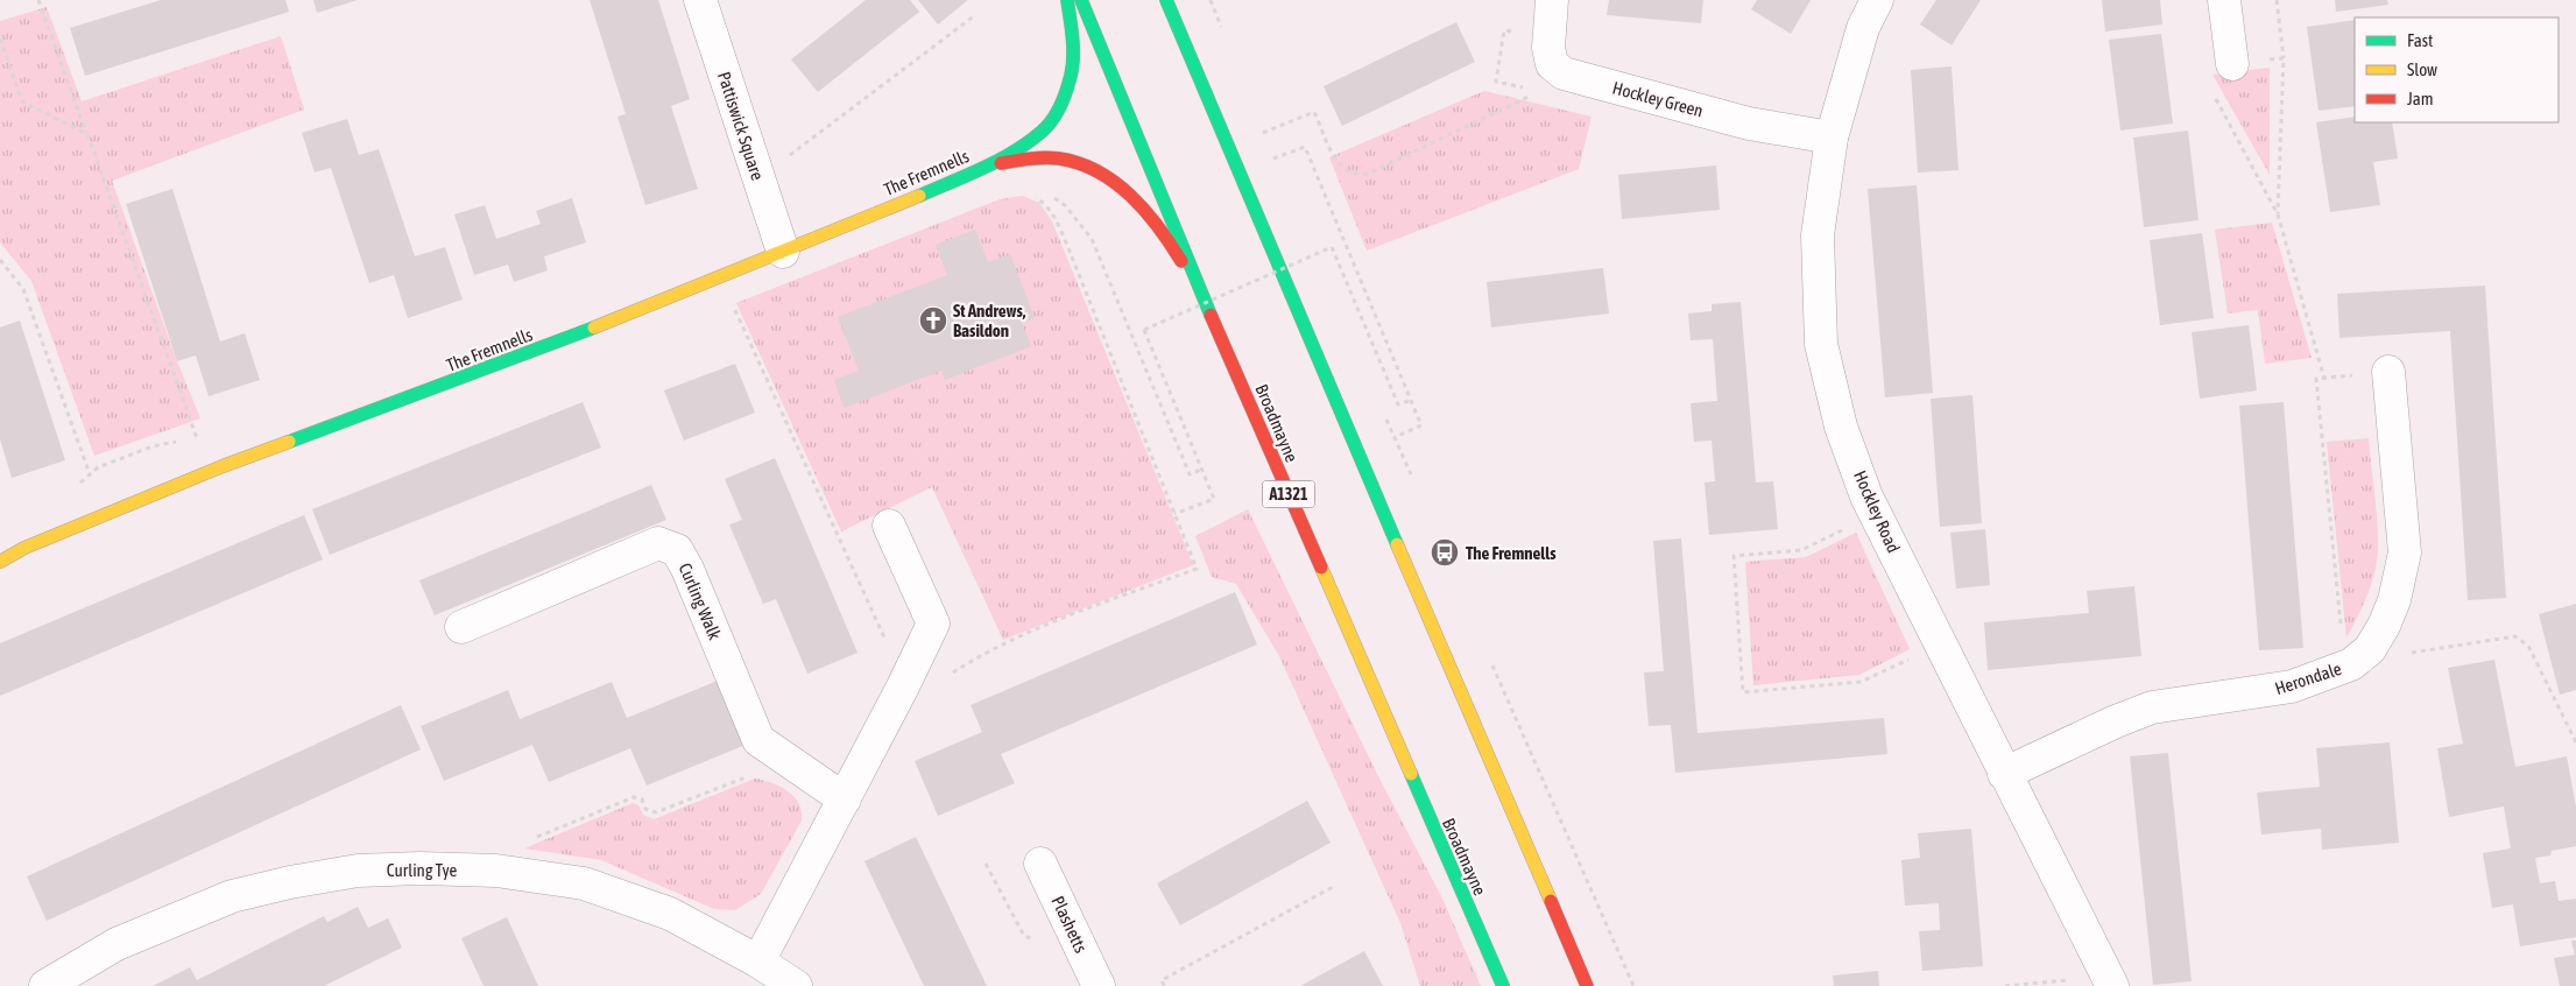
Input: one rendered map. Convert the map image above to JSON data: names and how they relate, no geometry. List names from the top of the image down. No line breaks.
{"streets":{"main road":["The Fremnells","Broadmayne","A1321"],"street":["Hockley Green","Pattiswick Square","Hockley Road","Curling Walk","Herondale","Curling Tye","Plashetts"]},"crossings":[["Hockley Green","Hockley Road"],["Pattiswick Square","The Fremnells"],["The Fremnells","Broadmayne"],["Hockley Road","Herondale"]],"places":{"church":["St Andrews, Basildon"],"bus stop":["The Fremnells"]},"legend":["Fast","Slow","Jam"]}
